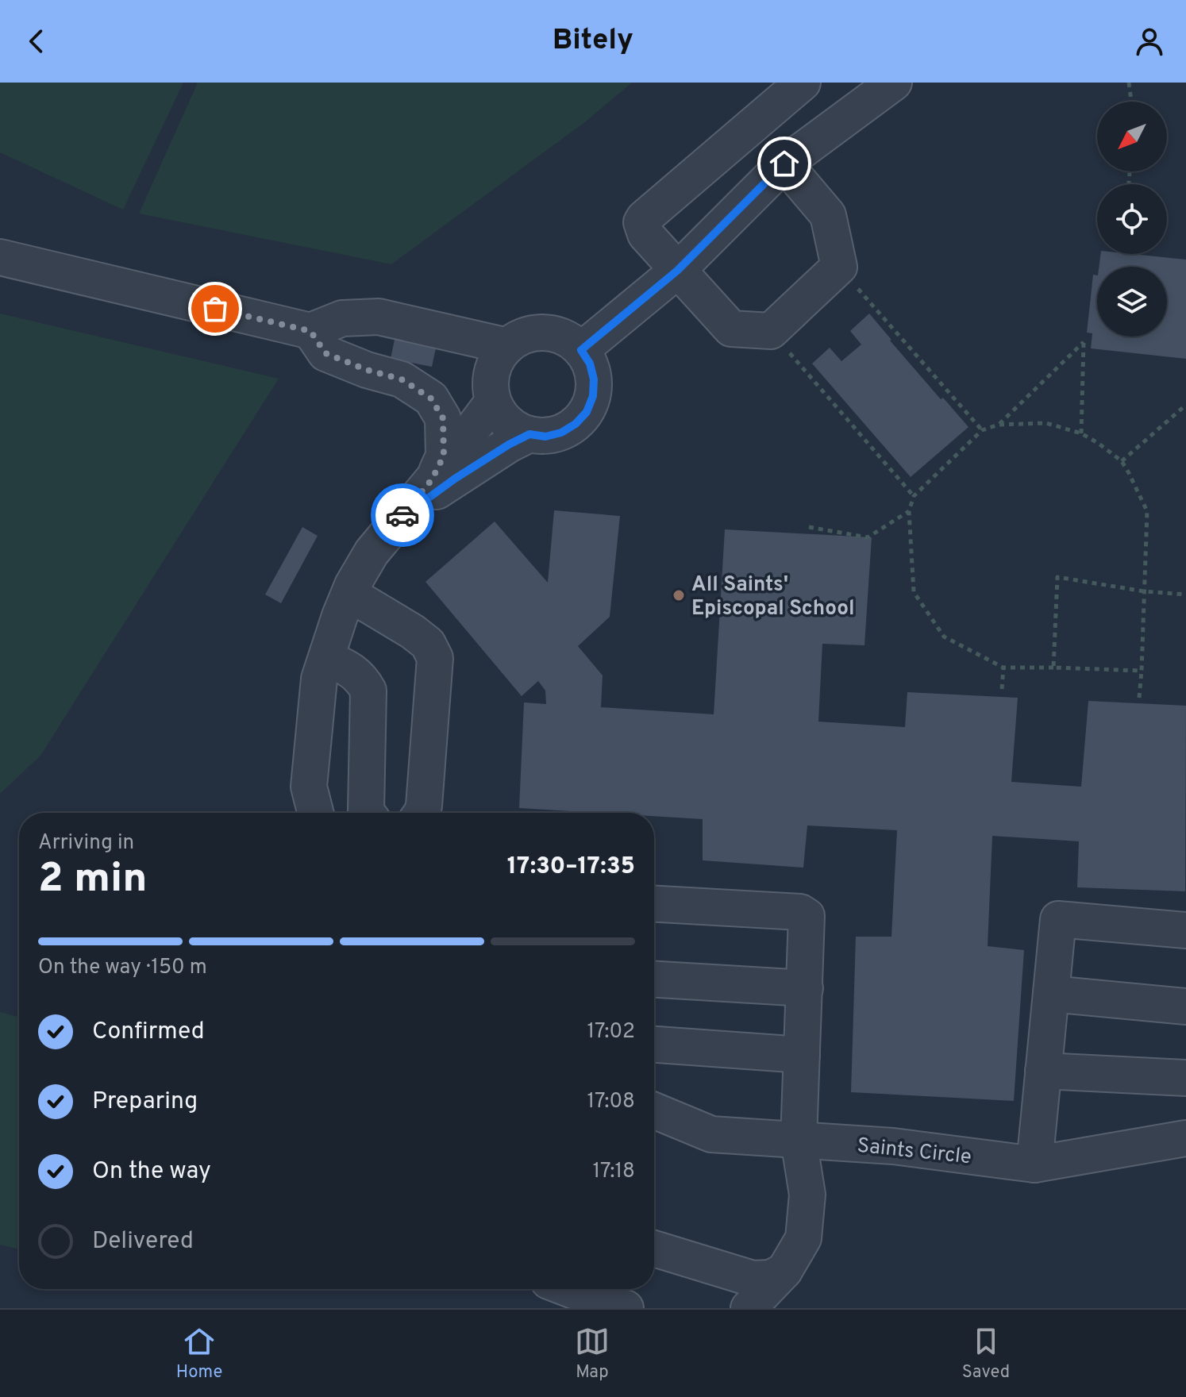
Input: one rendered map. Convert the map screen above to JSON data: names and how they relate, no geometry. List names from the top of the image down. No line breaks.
{"streets":{"street":["Saints Circle"]},"places":["All Saints' Episcopal School"],"north":"bottom left","page":{"header":"Bitely","heading":["2 min","Arriving in","17:30–17:35"],"bar":"On the way · 150 m","list":[["Confirmed","17:02"],["Preparing","17:08"],["On the way","17:18"],"Delivered"],"tabs":["Home","Map","Saved"]}}
